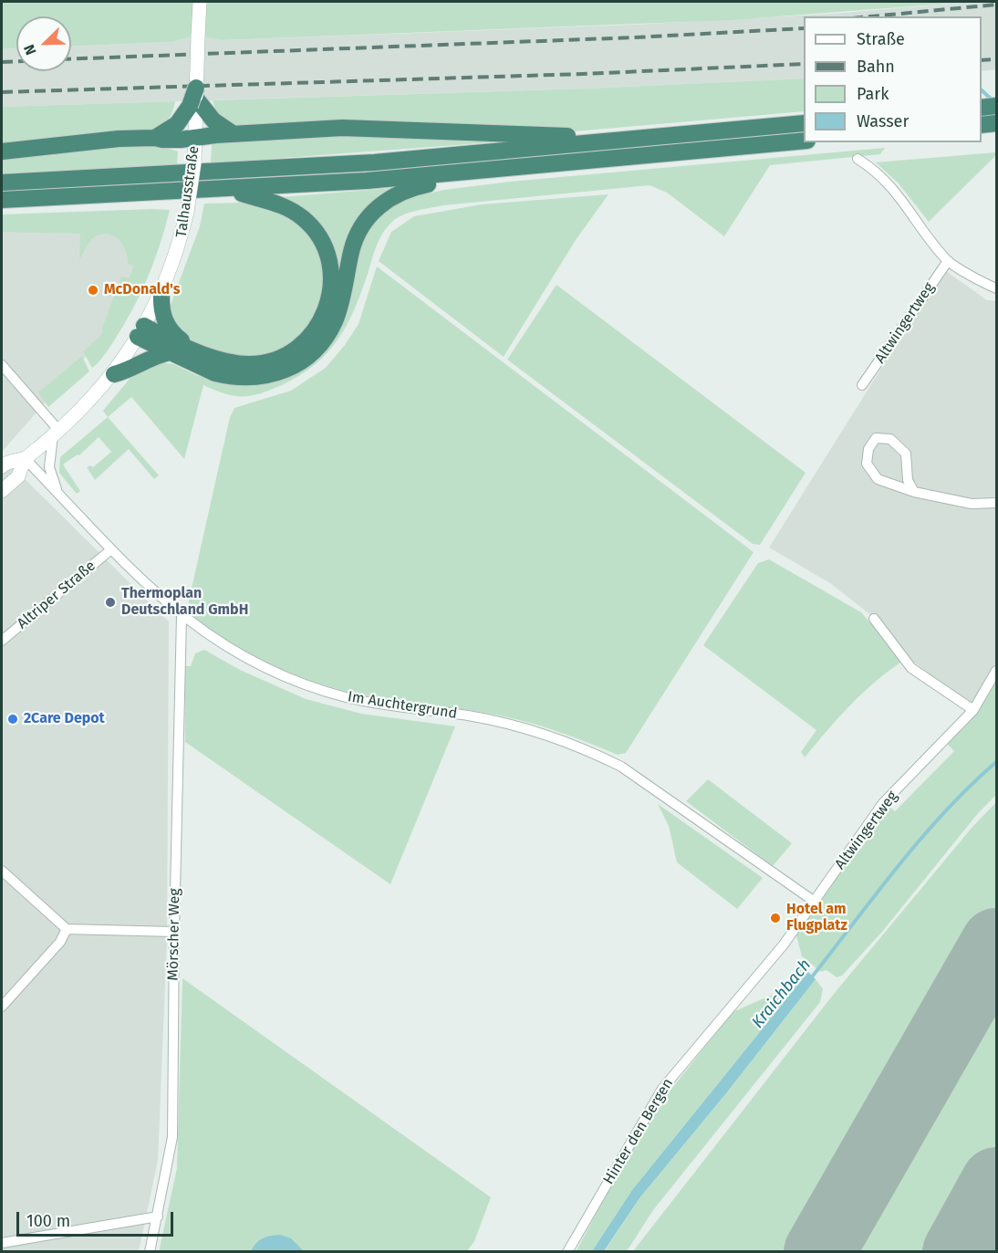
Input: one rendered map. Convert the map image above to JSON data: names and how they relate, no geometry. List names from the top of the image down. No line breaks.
{"streets":{"main road":["Talhausstraße"],"street":["Altwingertweg","Altriper Straße","Im Auchtergrund","Mörscher Weg","Hinter den Bergen"]},"crossings":[["Talhausstraße","Im Auchtergrund"],["Altwingertweg","Im Auchtergrund"],["Altwingertweg","Hinter den Bergen"],["Altriper Straße","Im Auchtergrund"],["Im Auchtergrund","Mörscher Weg"]],"water":["Kraichbach"],"places":["McDonald's","Thermoplan Deutschland GmbH","2Care Depot","Hotel am Flugplatz"],"legend":["Straße","Bahn","Park","Wasser"],"scale_bar":"100 m","north":"bottom left"}
